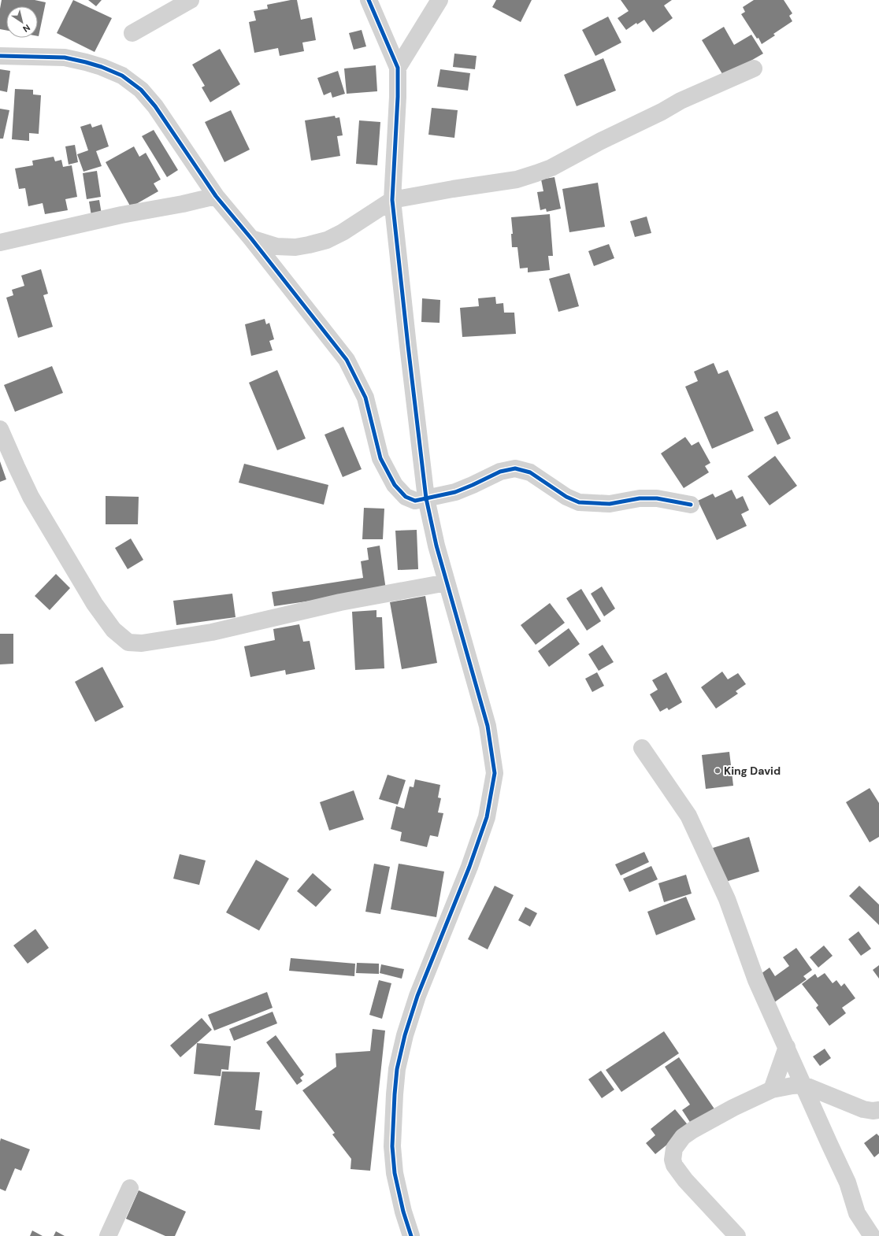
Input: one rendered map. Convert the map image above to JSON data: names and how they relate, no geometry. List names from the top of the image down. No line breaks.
{"places":["King David"],"north":"bottom right"}
